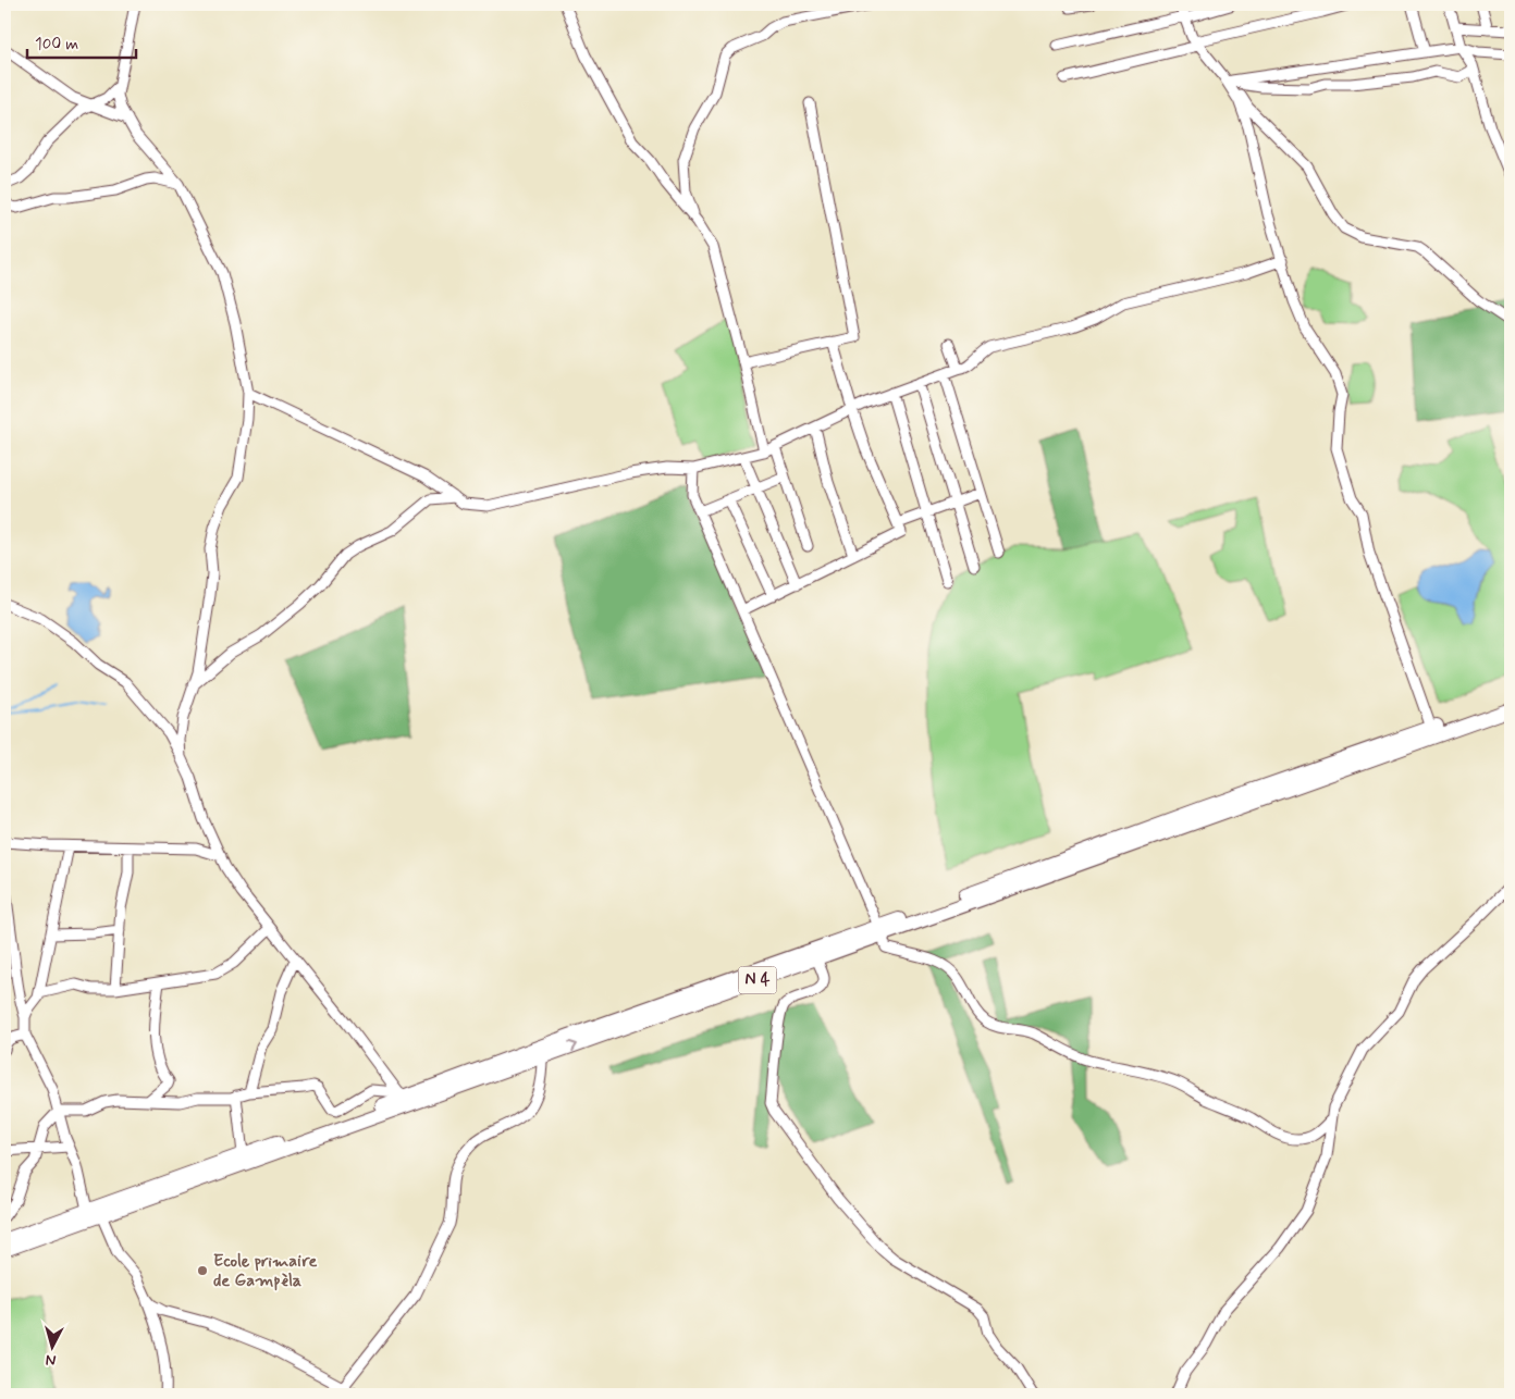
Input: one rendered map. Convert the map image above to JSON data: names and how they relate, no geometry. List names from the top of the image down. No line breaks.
{"streets":{"highway":["N 4"]},"places":["Ecole primaire de Gampèla"],"scale_bar":"100 m","north":"bottom"}
